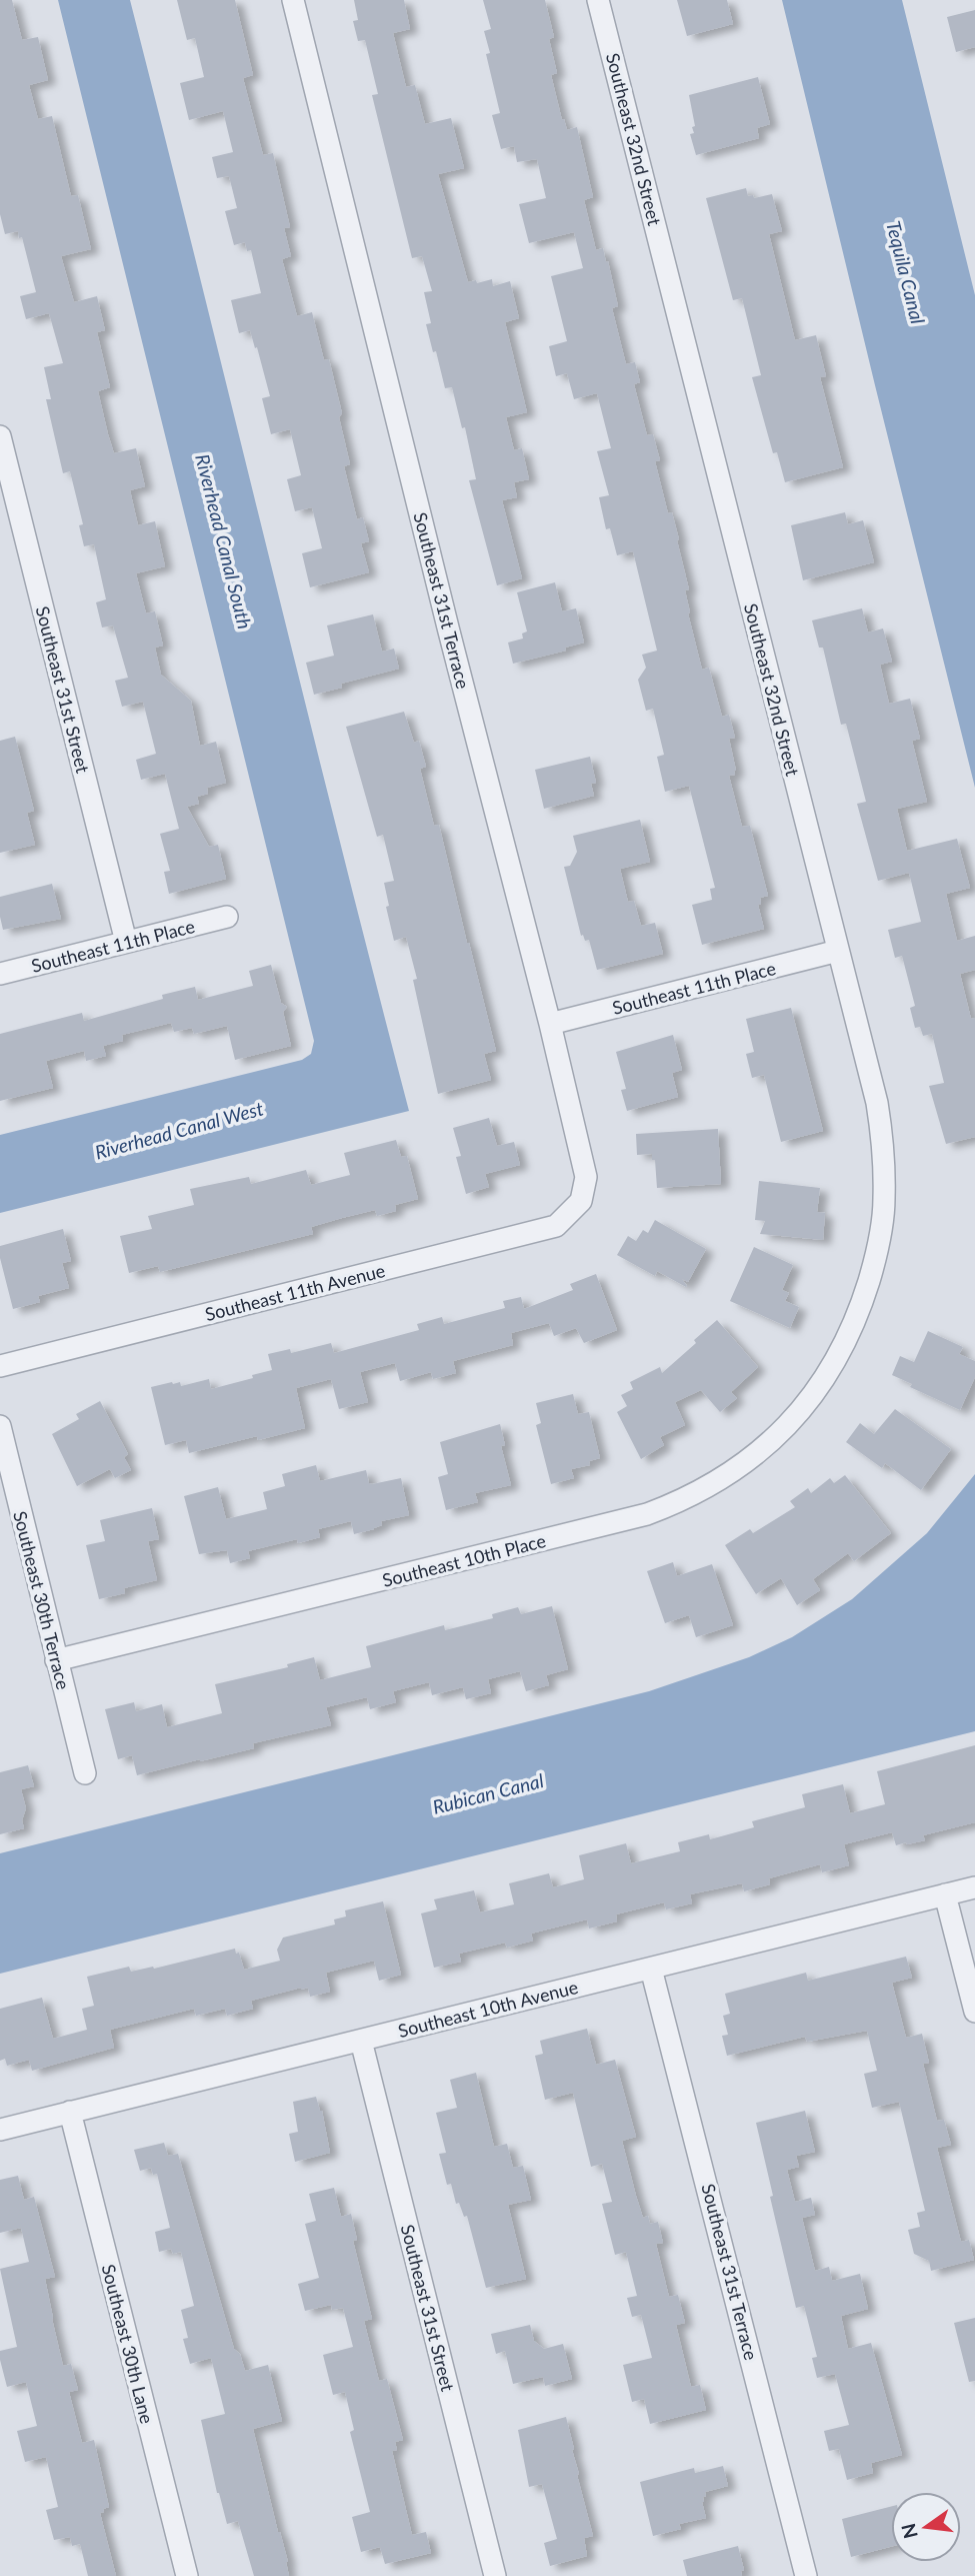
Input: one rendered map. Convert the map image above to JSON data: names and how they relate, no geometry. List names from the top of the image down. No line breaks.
{"streets":{"street":["Southeast 32nd Street","Southeast 31st Terrace","Southeast 31st Street","Southeast 11th Place","Southeast 11th Avenue","Southeast 10th Place","Southeast 30th Terrace","Southeast 10th Avenue","Southeast 30th Lane"]},"crossings":[["Southeast 32nd Street","Southeast 11th Place"],["Southeast 32nd Street","Southeast 10th Place"],["Southeast 31st Terrace","Southeast 11th Place"],["Southeast 31st Terrace","Southeast 11th Avenue"],["Southeast 31st Terrace","Southeast 10th Avenue"],["Southeast 31st Street","Southeast 11th Place"],["Southeast 31st Street","Southeast 10th Avenue"],["Southeast 10th Place","Southeast 30th Terrace"],["Southeast 10th Avenue","Southeast 30th Lane"]],"water":["Tequila Canal","Riverhead Canal South","Riverhead Canal West","Rubican Canal"],"north":"left"}
